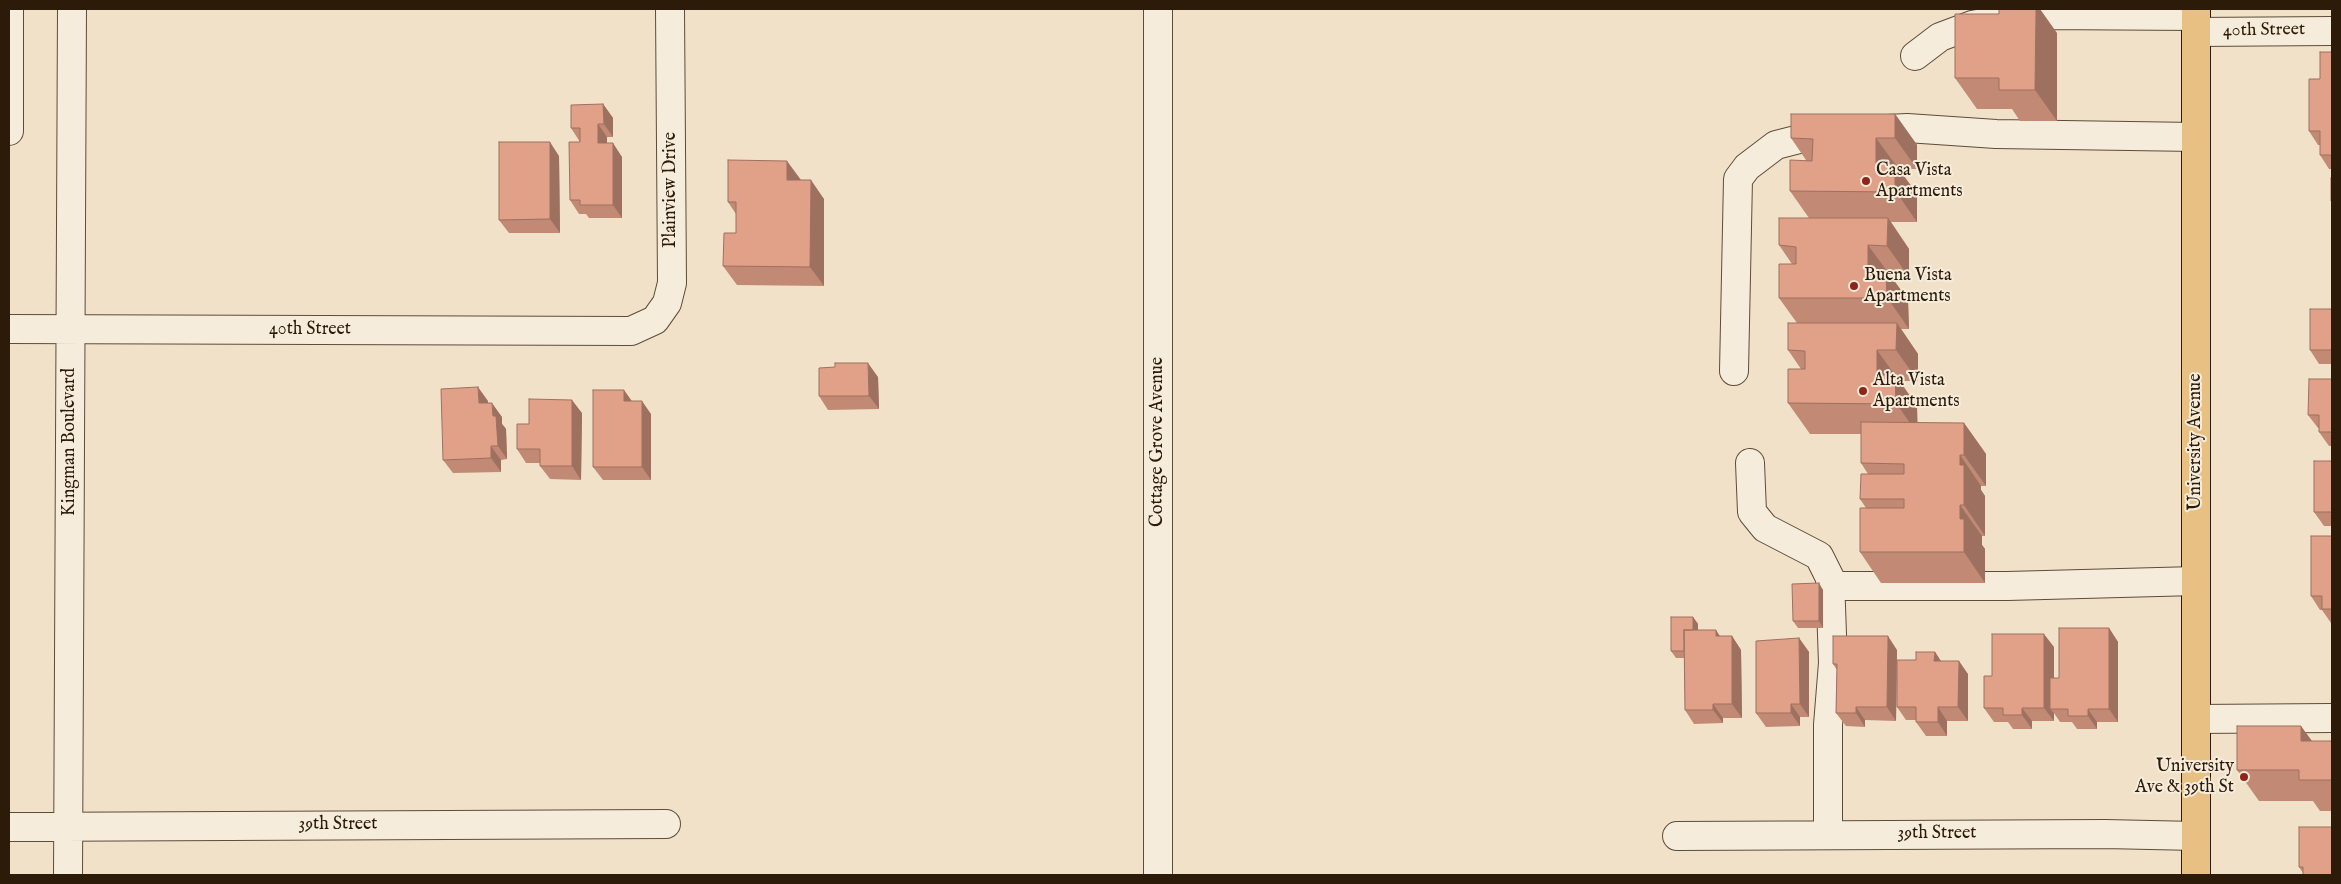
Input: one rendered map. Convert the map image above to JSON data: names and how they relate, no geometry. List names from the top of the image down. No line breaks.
{"streets":{"main road":["University Avenue"],"street":["40th Street","Plainview Drive","Kingman Boulevard","Cottage Grove Avenue","39th Street"]},"crossings":[["40th Street","Plainview Drive"],["40th Street","Kingman Boulevard"],["40th Street","University Avenue"],["Kingman Boulevard","39th Street"],["University Avenue","39th Street"]],"places":["Casa Vista Apartments","Buena Vista Apartments","Alta Vista Apartments","University Ave & 39th St"]}
